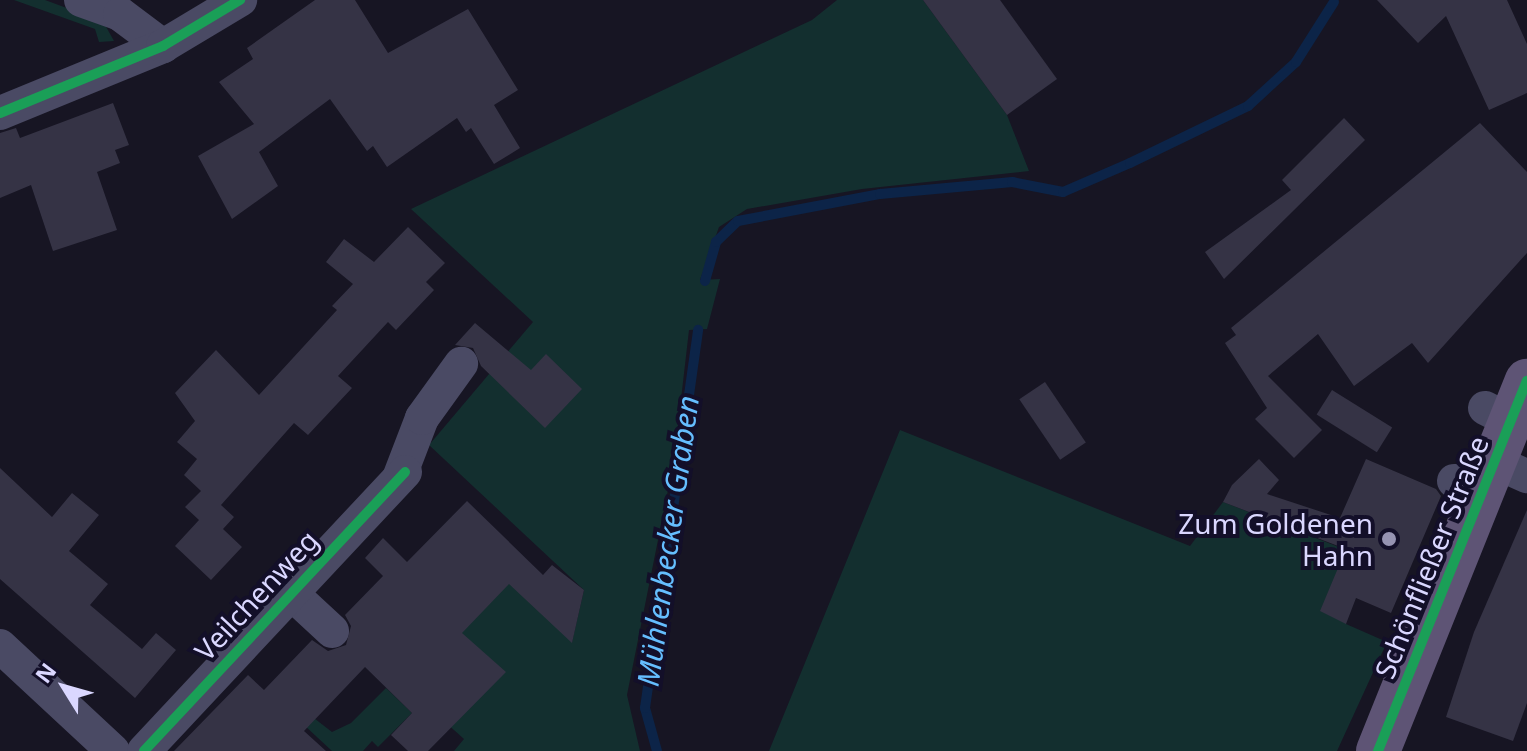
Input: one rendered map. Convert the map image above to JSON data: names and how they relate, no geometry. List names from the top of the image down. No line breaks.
{"streets":{"main road":["Schönfließer Straße"],"street":["Veilchenweg"]},"water":["Mühlenbecker Graben"],"places":["Zum Goldenen Hahn"],"north":"top left"}
